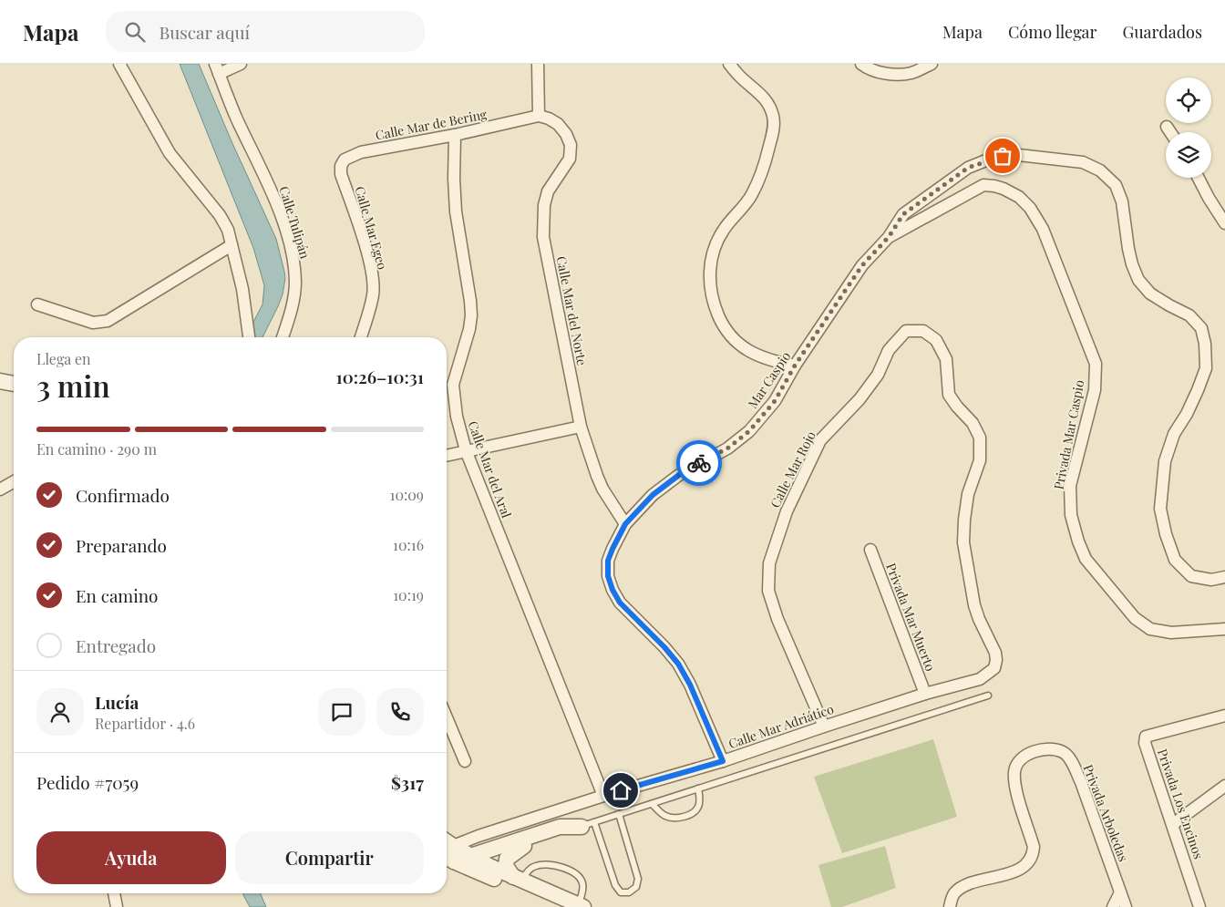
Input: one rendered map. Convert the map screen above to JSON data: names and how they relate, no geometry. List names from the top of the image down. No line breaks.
{"streets":{"street":["Calle Mar de Bering","Calle Tulipán","Calle Mar Egeo","Calle Mar del Norte","Mar Caspio","Privada Mar Caspio","Calle Mar del Aral","Calle Mar Rojo","Privada Mar Muerto","Calle Mar Adriático","Privada Los Encinos","Privada Arboledas"]},"crossings":[["Calle Mar de Bering","Calle Mar Egeo"],["Calle Mar de Bering","Calle Mar del Norte"],["Calle Mar de Bering","Calle Mar del Aral"],["Calle Mar del Norte","Mar Caspio"],["Mar Caspio","Privada Mar Caspio"],["Mar Caspio","Calle Mar Adriático"],["Calle Mar del Aral","Calle Mar Adriático"],["Calle Mar Rojo","Calle Mar Adriático"],["Privada Mar Muerto","Calle Mar Adriático"]],"page":{"header":"Mapa","search":"Buscar aquí","nav":["Mapa","Cómo llegar","Guardados"],"heading":["3 min","Llega en","10:26–10:31"],"panel":["Lucía","Repartidor · 4.6","Pedido #7059","$317"],"bar":"En camino · 290 m","list":[["Confirmado","10:09"],["Preparando","10:16"],["En camino","10:19"],"Entregado"],"buttons":["Ayuda","Compartir"]}}
